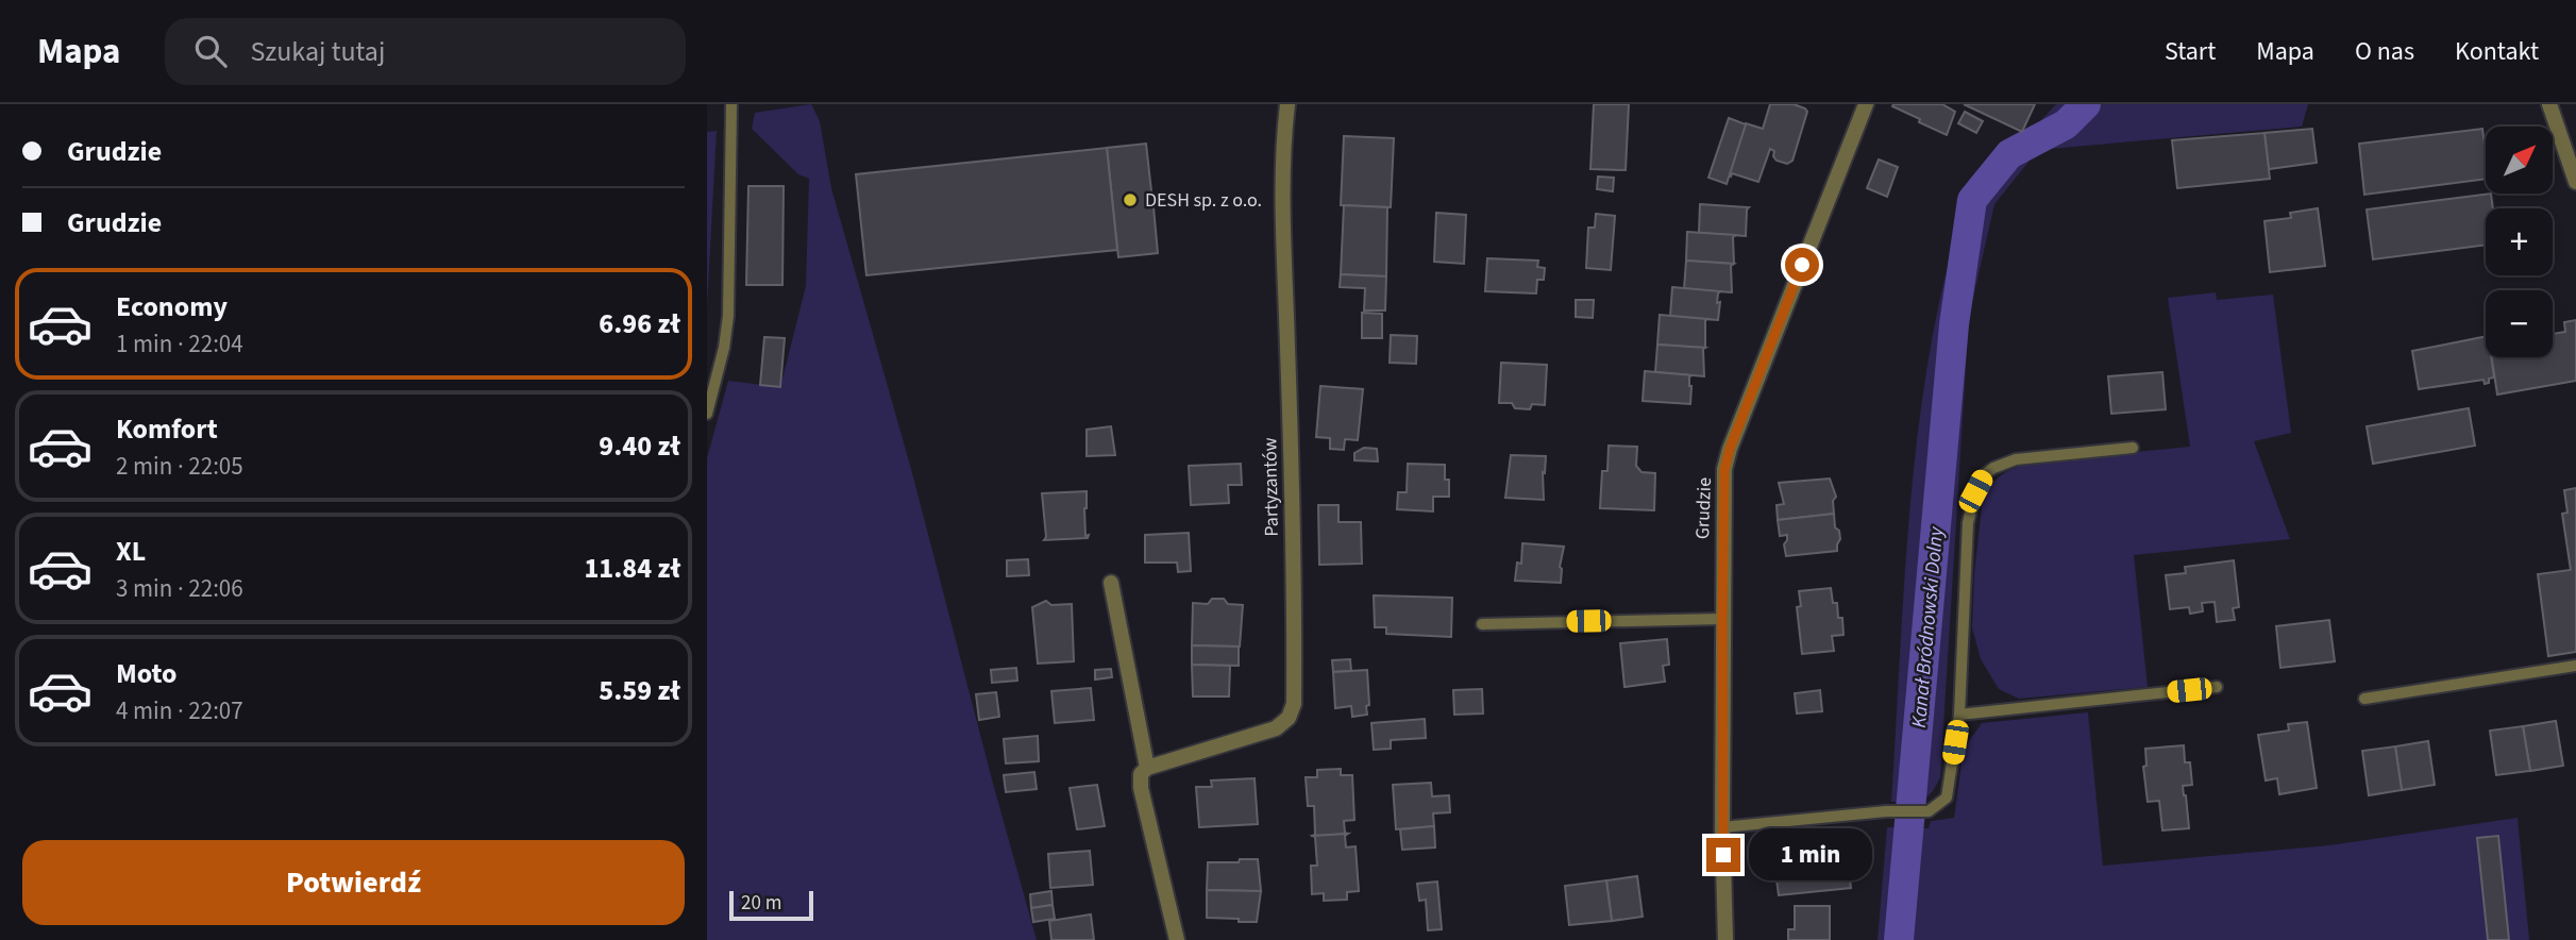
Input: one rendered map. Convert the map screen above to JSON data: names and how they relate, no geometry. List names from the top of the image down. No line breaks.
{"streets":{"street":["Partyzantów","Grudzie"]},"water":["Kanał Bródnowski Dolny"],"places":["DESH sp. z o.o."],"scale_bar":"20 m","north":"top right","page":{"header":"Mapa","search":"Szukaj tutaj","nav":["Start","Mapa","O nas","Kontakt"],"banner":["Grudzie","Grudzie"],"map_buttons":["+","−"],"list":[{"name":"Economy","note":"1 min · 22:04","value":"6.96 zł"},{"name":"Komfort","note":"2 min · 22:05","value":"9.40 zł"},{"name":"XL","note":"3 min · 22:06","value":"11.84 zł"},{"name":"Moto","note":"4 min · 22:07","value":"5.59 zł"}],"buttons":"Potwierdź","bubble":"1 min","scale":"20 m"}}
